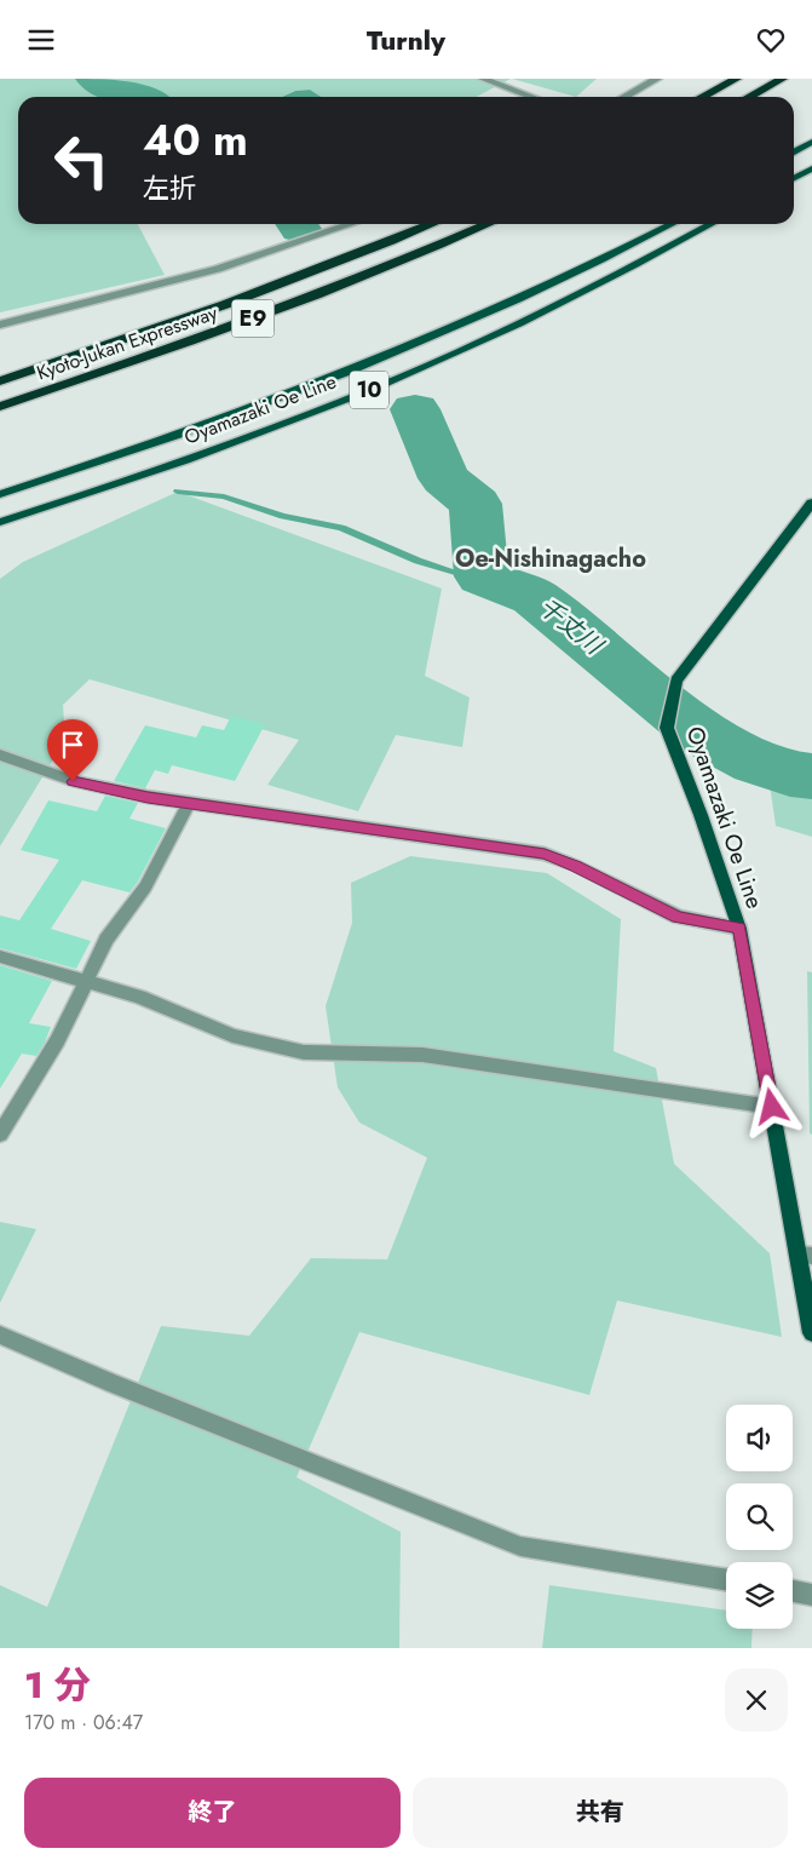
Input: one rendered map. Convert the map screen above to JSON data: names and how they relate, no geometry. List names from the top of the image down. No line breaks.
{"streets":{"highway":["E9","Kyoto-Jukan Expressway"],"main road":["10","Oyamazaki Oe Line"]},"districts":["Oe-Nishinagacho"],"water":["千丈川"],"page":{"header":"Turnly","turn":["40 m","左折"],"heading":["1 分","170 m · 06:47"],"buttons":["終了","共有"]}}
